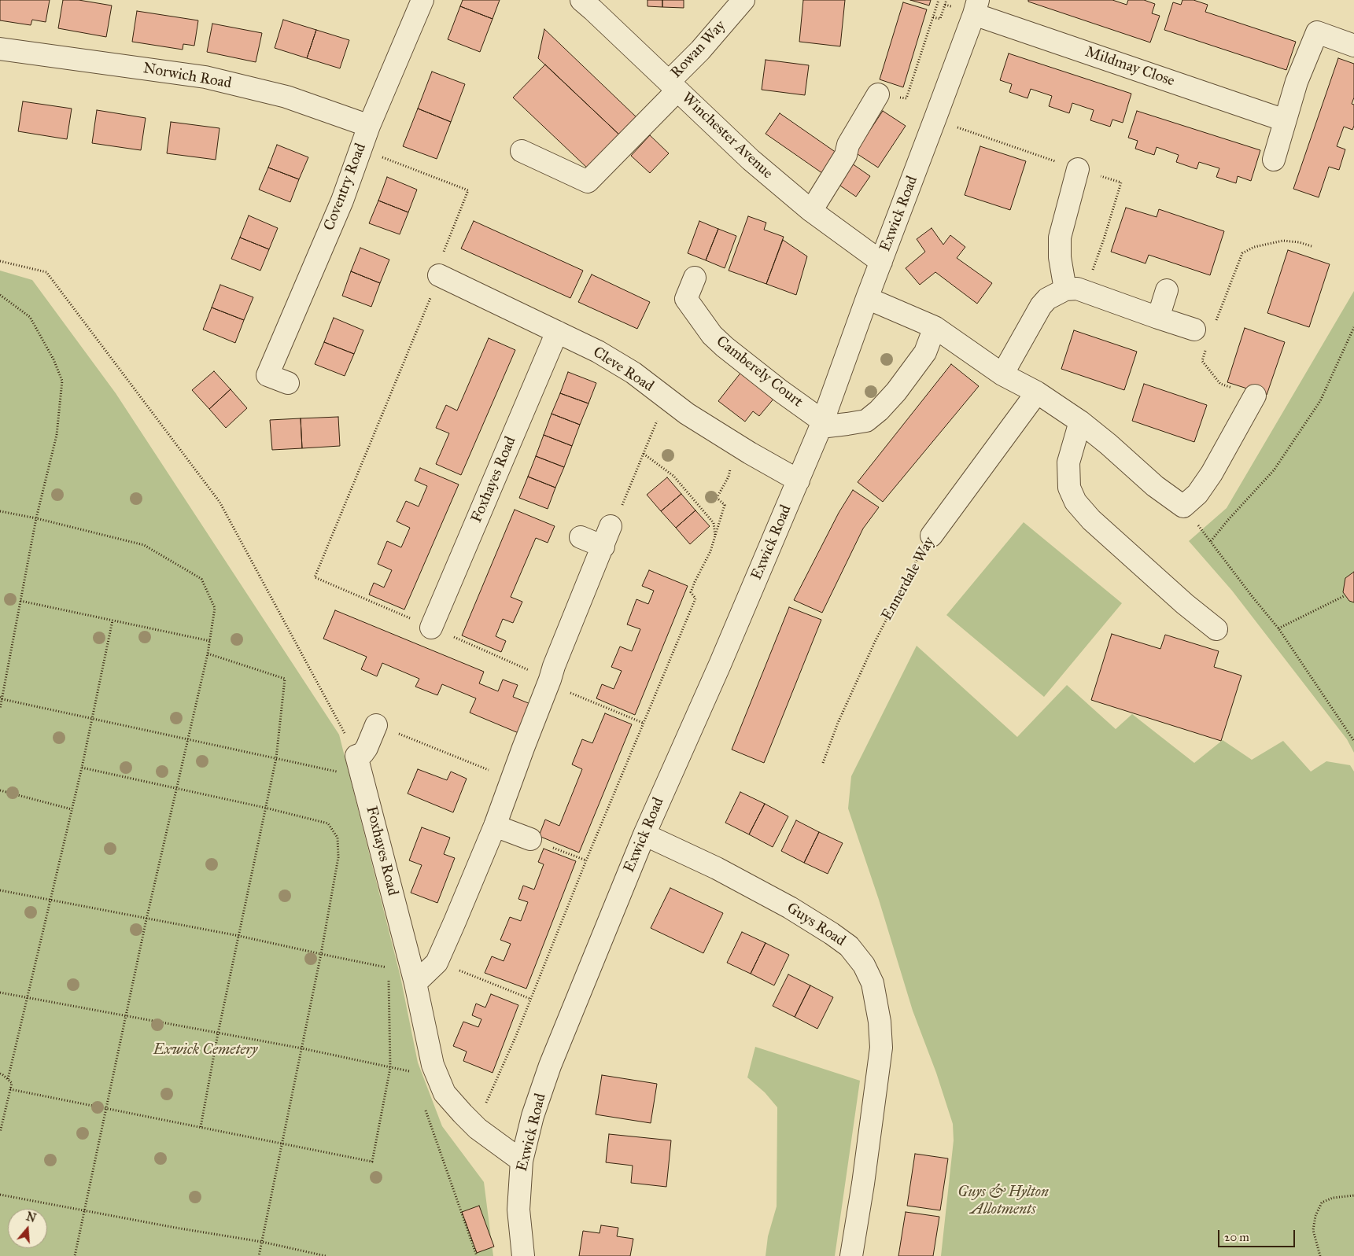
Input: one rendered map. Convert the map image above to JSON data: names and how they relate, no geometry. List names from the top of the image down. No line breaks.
{"streets":{"street":["Rowan Way","Mildmay Close","Norwich Road","Winchester Avenue","Coventry Road","Exwick Road","Cleve Road","Camberely Court","Foxhayes Road","Ennerdale Way","Guys Road"]},"crossings":[["Rowan Way","Winchester Avenue"],["Mildmay Close","Exwick Road"],["Norwich Road","Coventry Road"],["Winchester Avenue","Exwick Road"],["Exwick Road","Cleve Road"],["Exwick Road","Camberely Court"],["Exwick Road","Foxhayes Road"],["Exwick Road","Guys Road"],["Cleve Road","Foxhayes Road"]],"parks":["Exwick Cemetery","Guys & Hylton Allotments"],"scale_bar":"20 m","north":"top"}
